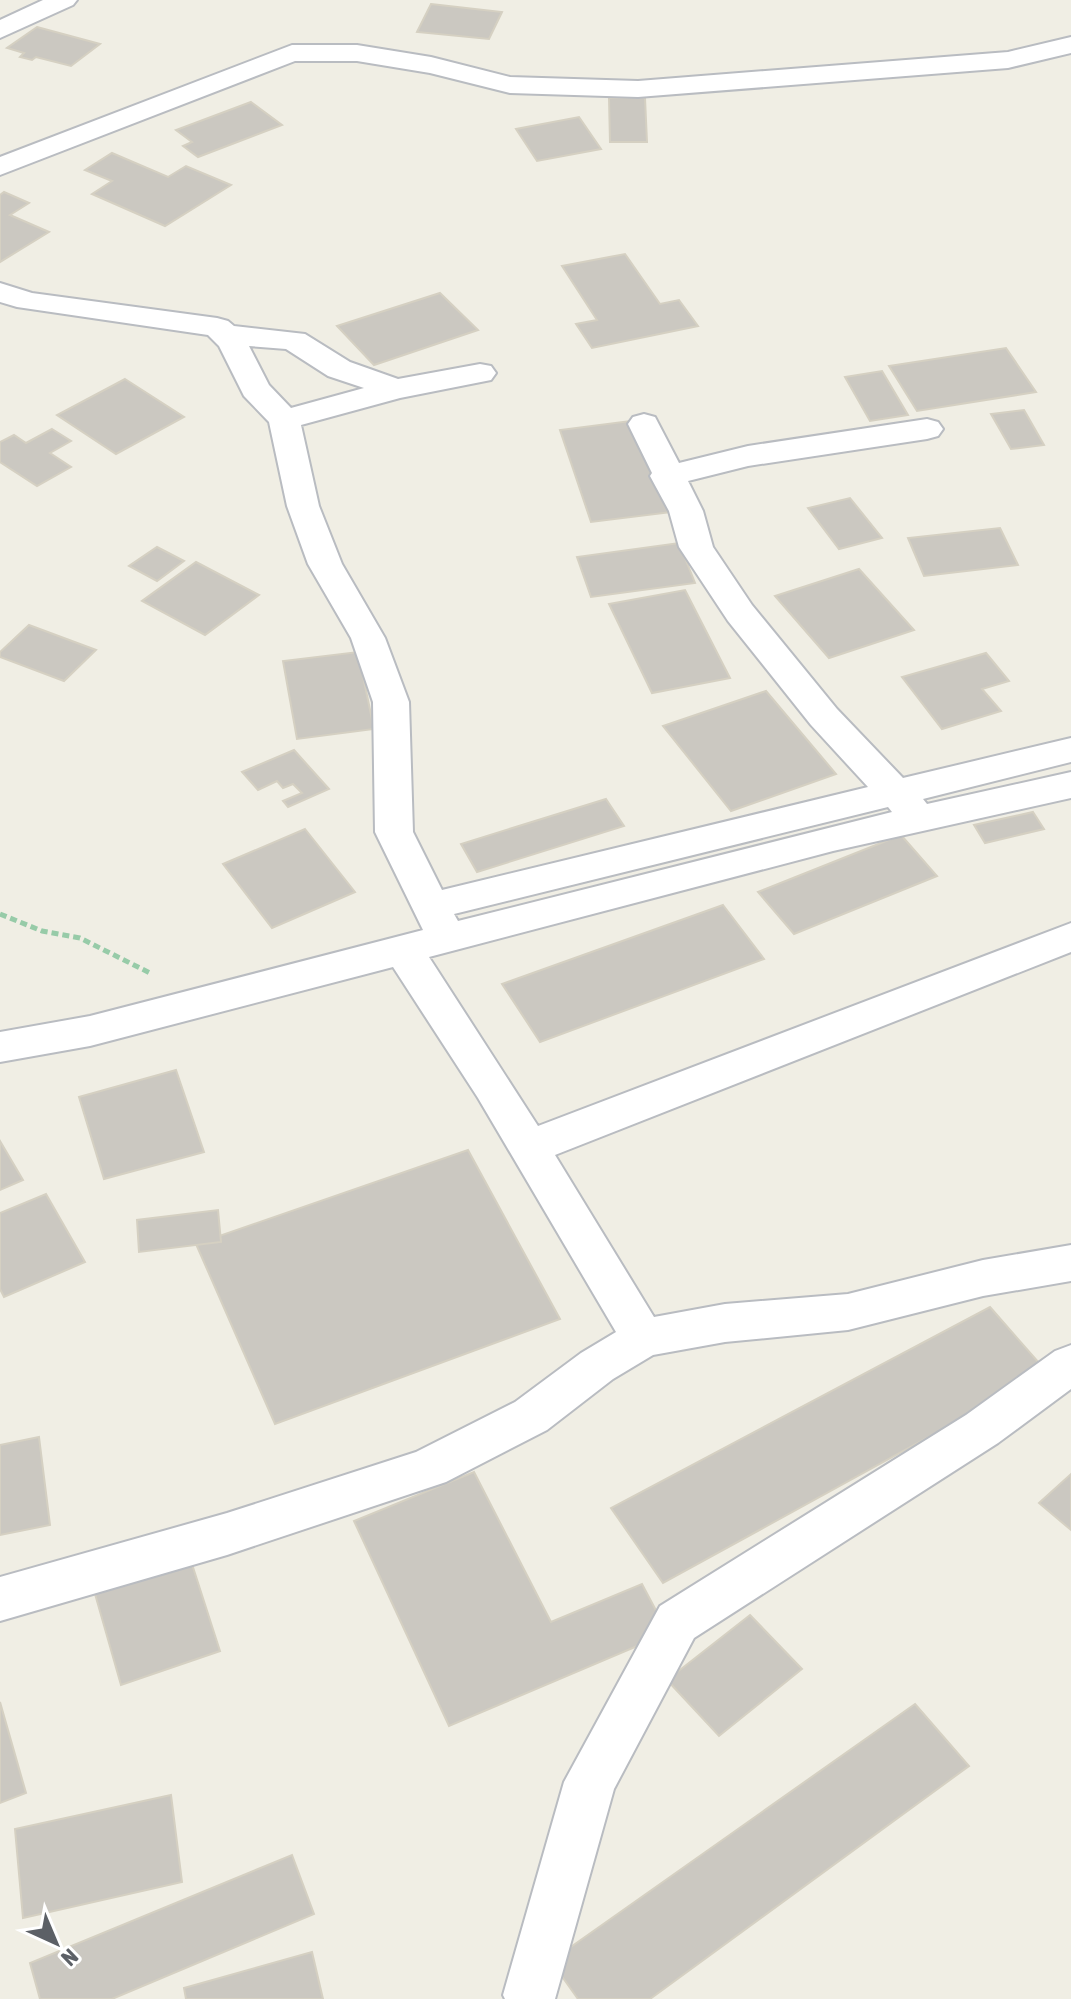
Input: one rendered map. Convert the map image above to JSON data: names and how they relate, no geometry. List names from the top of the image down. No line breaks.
{"north":"bottom right"}
